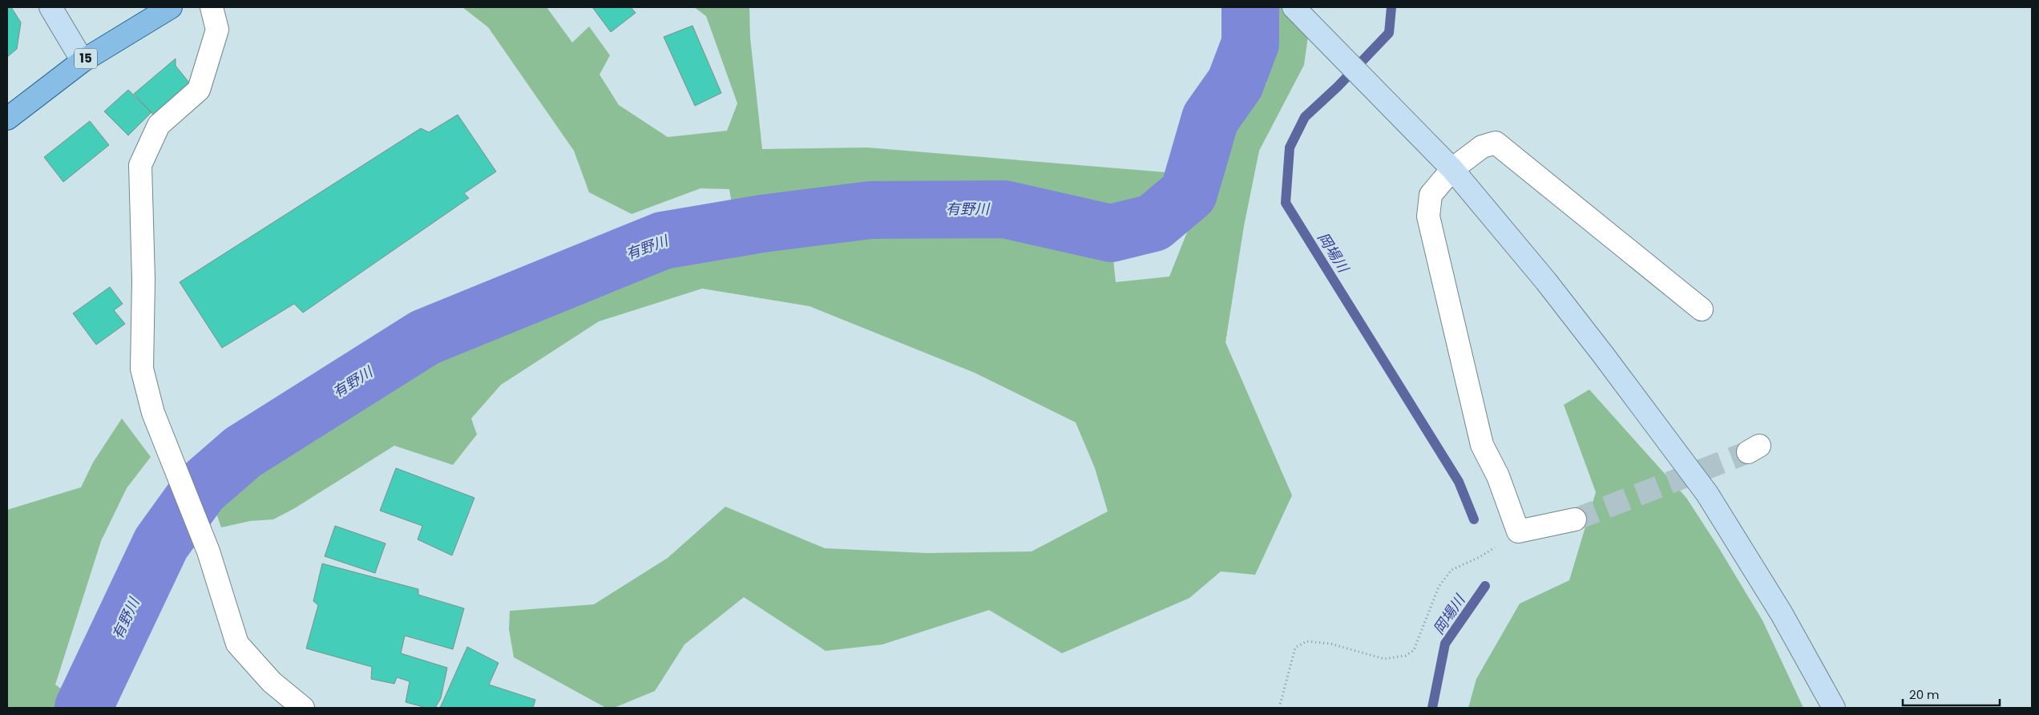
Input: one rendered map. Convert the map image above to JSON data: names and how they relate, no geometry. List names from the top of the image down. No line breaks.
{"streets":{"main road":["15"]},"water":["有野川","岡場川"],"scale_bar":"20 m"}
